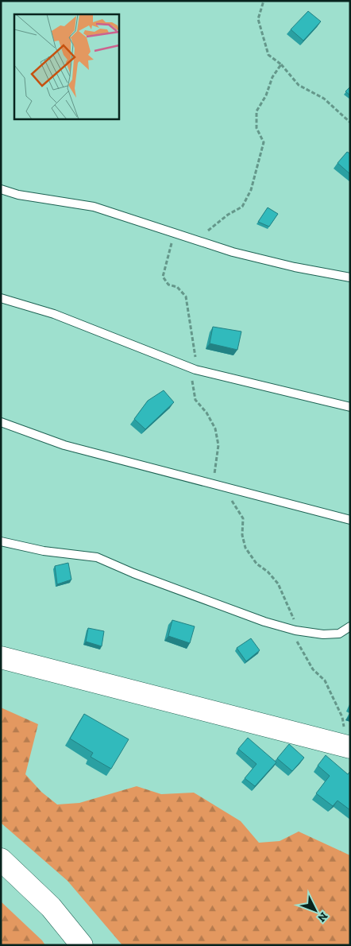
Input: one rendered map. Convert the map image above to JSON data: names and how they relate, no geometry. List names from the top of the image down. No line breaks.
{"north":"bottom right"}
